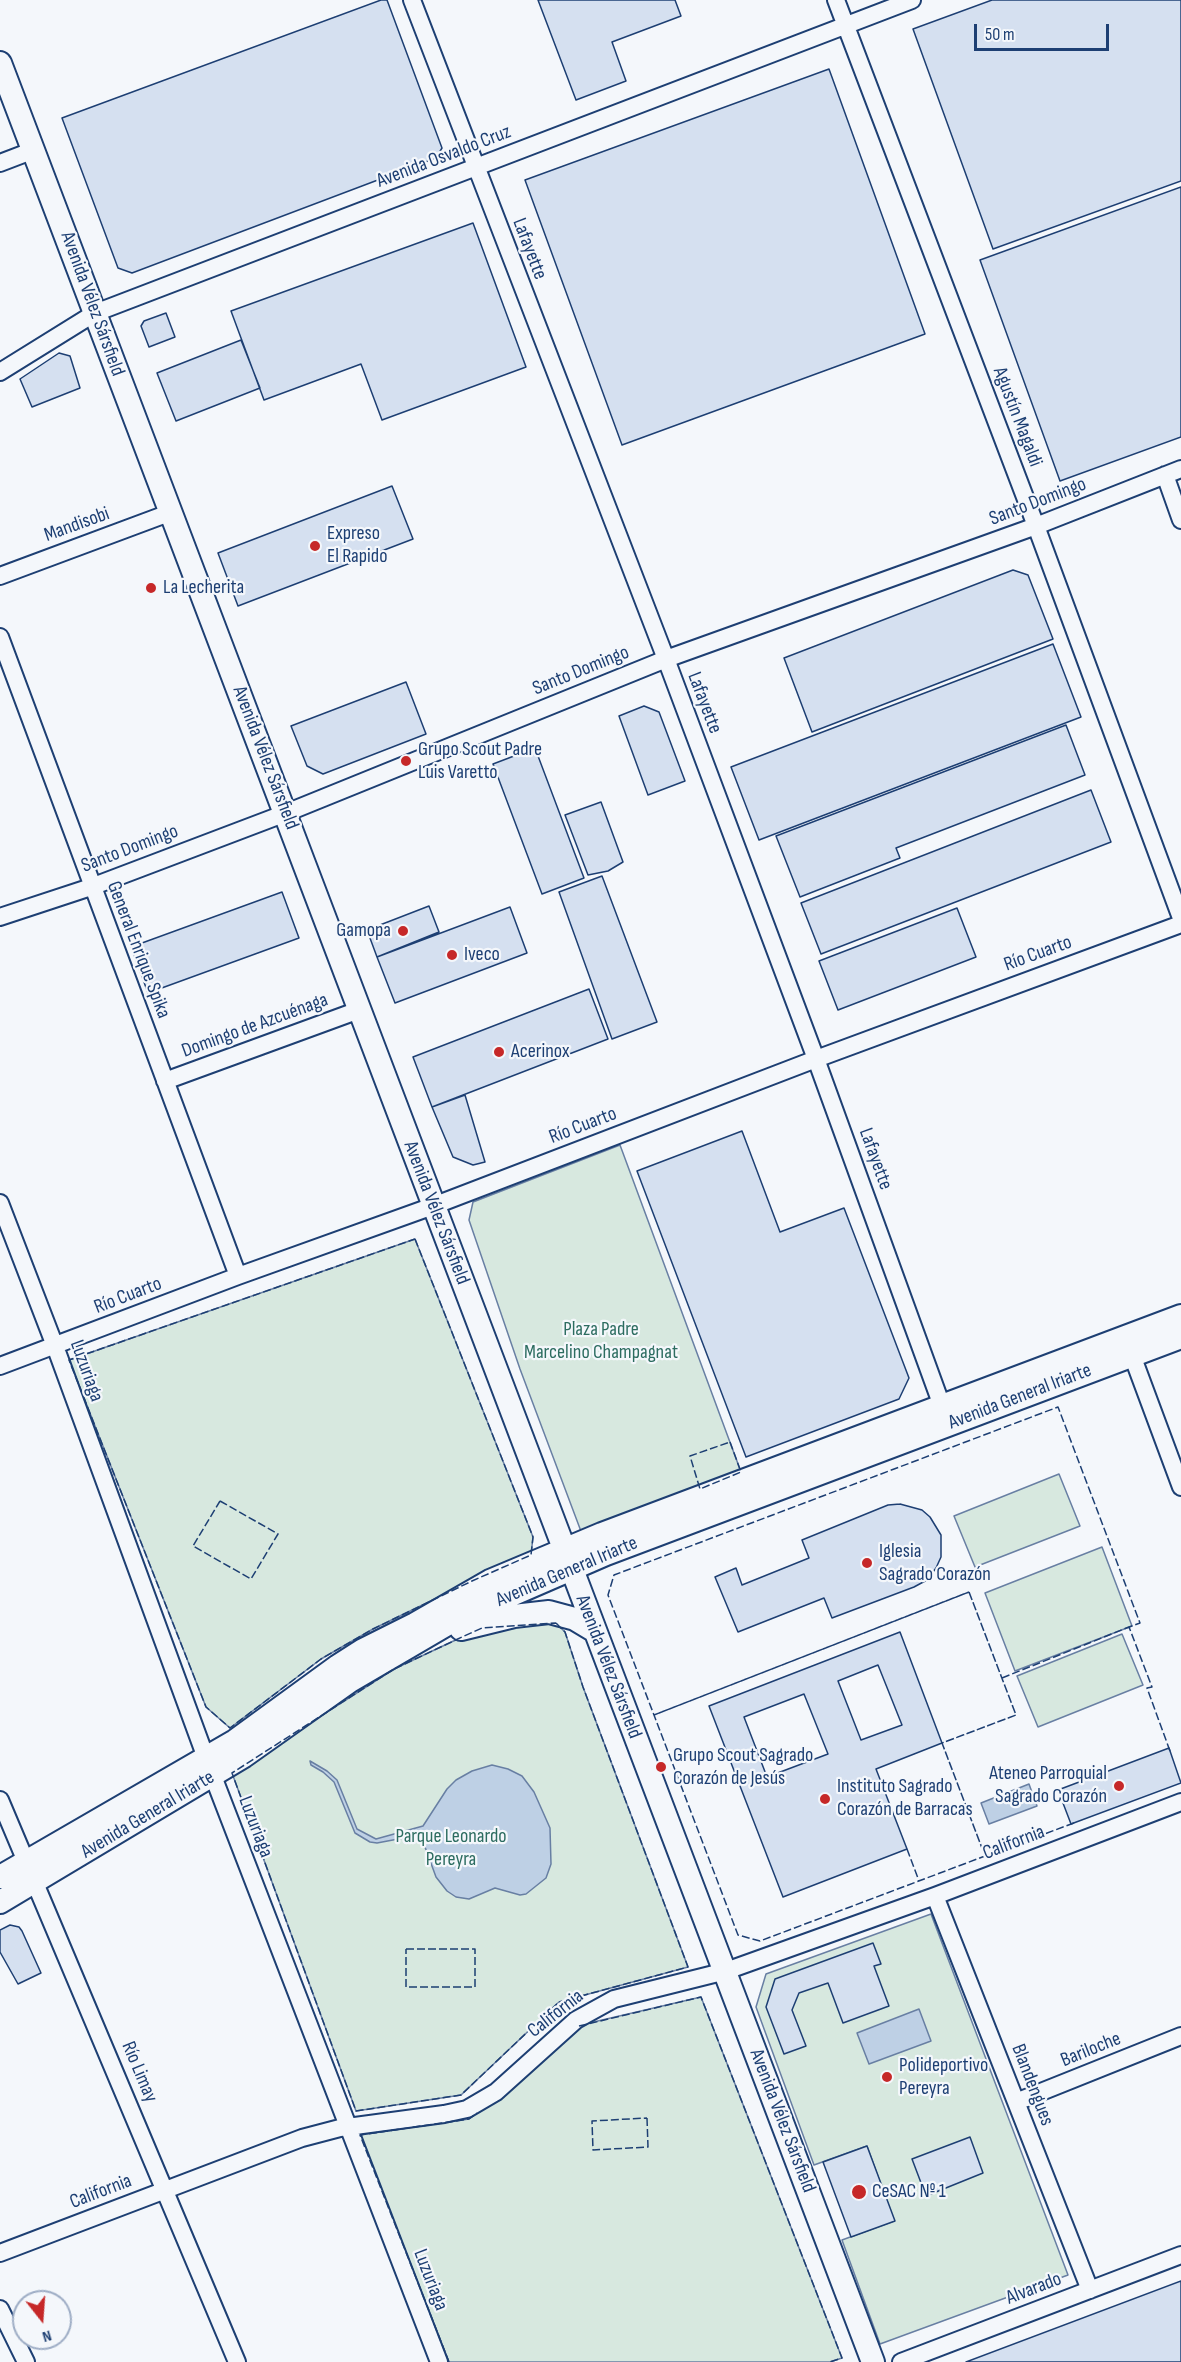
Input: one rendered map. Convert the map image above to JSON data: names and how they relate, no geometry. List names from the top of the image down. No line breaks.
{"streets":{"main road":["Avenida Vélez Sársfield","Avenida General Iriarte"],"street":["Avenida Osvaldo Cruz","Lafayette","Agustín Magaldi","Santo Domingo","Mandisobi","General Enrique Spika","Río Cuarto","Domingo de Azcuénaga","Luzuriaga","California","Bariloche","Río Limay","Blandengues","Alvarado"]},"crossings":[["Avenida Osvaldo Cruz","Lafayette"],["Avenida Osvaldo Cruz","Avenida Vélez Sársfield"],["Avenida Osvaldo Cruz","Agustín Magaldi"],["Lafayette","Santo Domingo"],["Lafayette","Río Cuarto"],["Lafayette","Avenida General Iriarte"],["Avenida Vélez Sársfield","Santo Domingo"],["Avenida Vélez Sársfield","Mandisobi"],["Avenida Vélez Sársfield","Río Cuarto"],["Avenida Vélez Sársfield","Domingo de Azcuénaga"],["Avenida Vélez Sársfield","Avenida General Iriarte"],["Avenida Vélez Sársfield","California"],["Agustín Magaldi","Santo Domingo"],["Santo Domingo","General Enrique Spika"],["General Enrique Spika","Río Cuarto"],["General Enrique Spika","Domingo de Azcuénaga"],["Río Cuarto","Luzuriaga"],["Luzuriaga","Avenida General Iriarte"],["Luzuriaga","California"],["Avenida General Iriarte","Río Limay"],["California","Río Limay"],["California","Blandengues"],["Bariloche","Blandengues"],["Blandengues","Alvarado"]],"parks":["Plaza Padre Marcelino Champagnat","Parque Leonardo Pereyra"],"places":["Expreso El Rapido","La Lecherita","Grupo Scout Padre Luis Varetto","Gamopa","Iveco","Acerinox","Iglesia Sagrado Corazón","Grupo Scout Sagrado Corazón de Jesús","Ateneo Parroquial Sagrado Corazón","Instituto Sagrado Corazón de Barracas","Polideportivo Pereyra","CeSAC Nº 1"],"scale_bar":"50 m","north":"bottom"}
